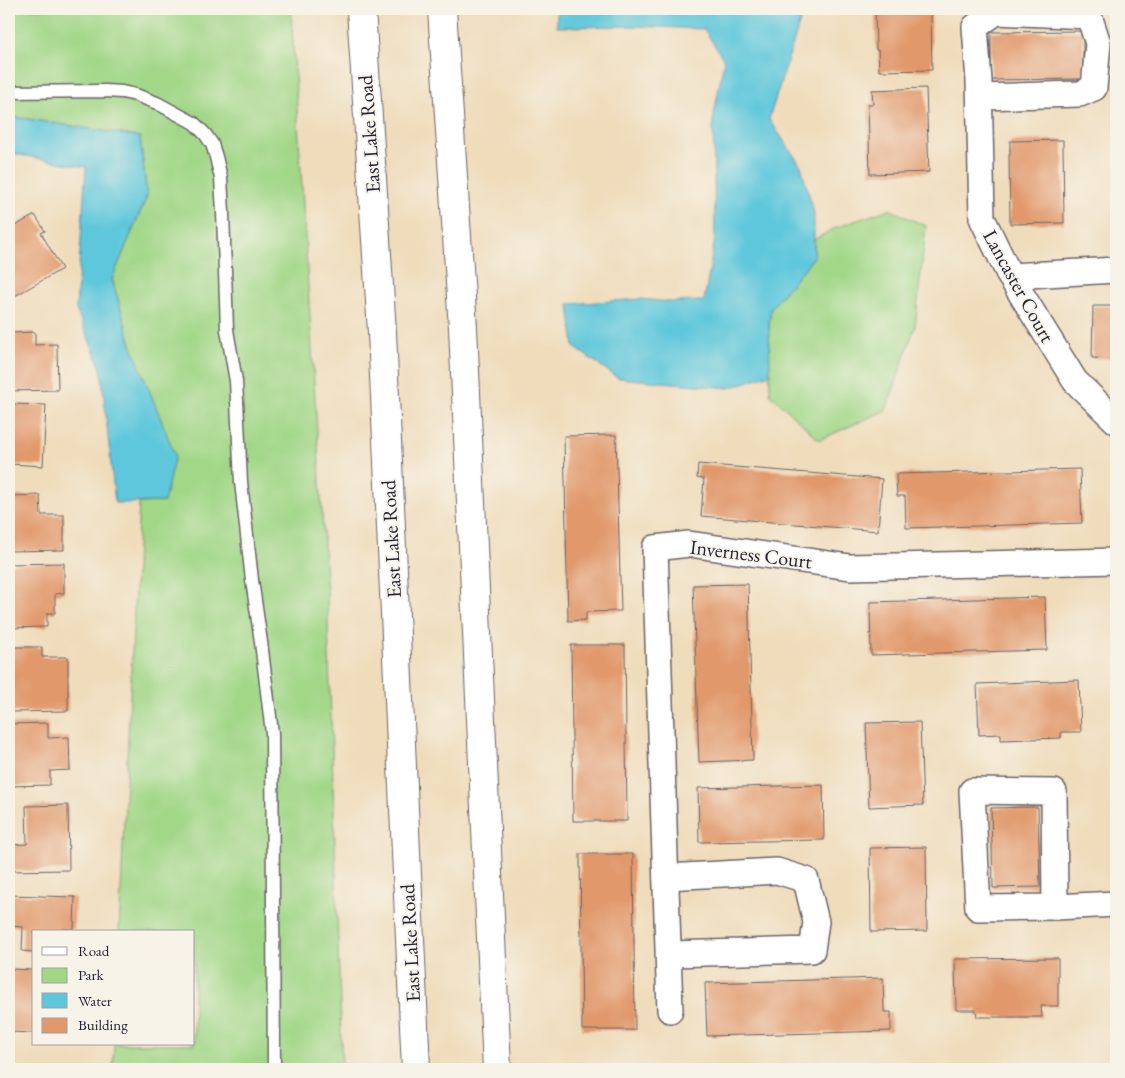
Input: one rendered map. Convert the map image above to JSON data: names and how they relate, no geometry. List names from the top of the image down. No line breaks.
{"streets":{"main road":["East Lake Road"],"street":["Lancaster Court","Inverness Court"]},"legend":["Road","Park","Water","Building"]}
